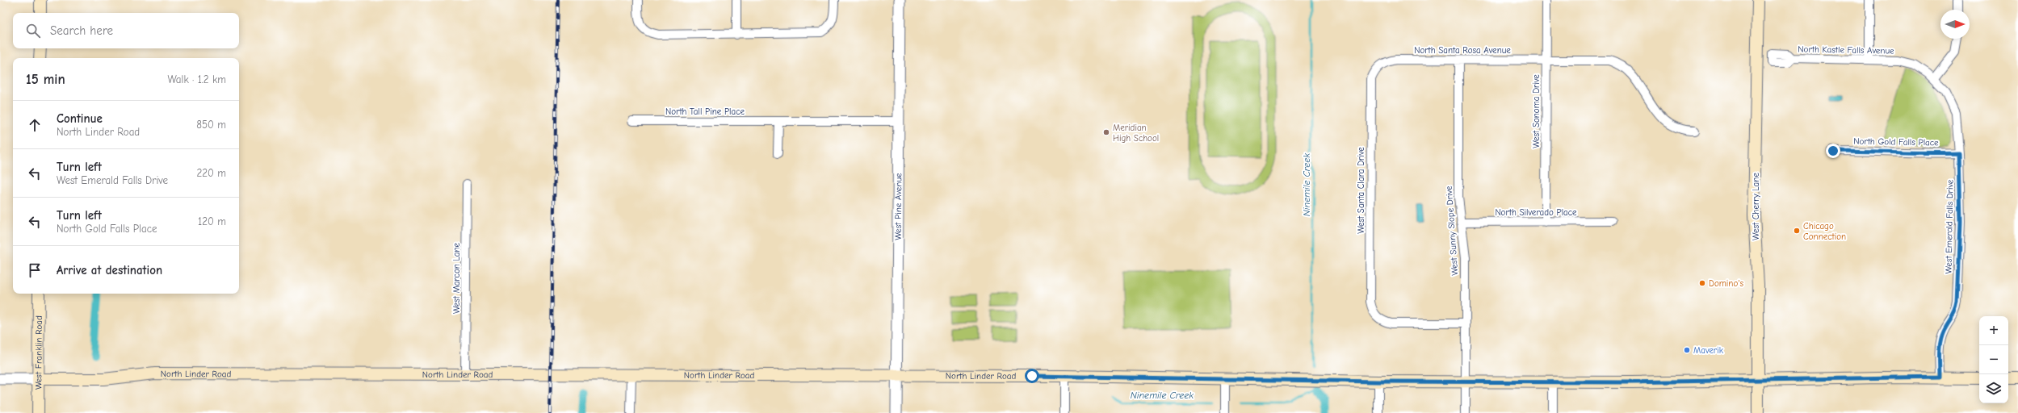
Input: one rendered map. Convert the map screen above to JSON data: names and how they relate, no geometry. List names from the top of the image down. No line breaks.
{"streets":{"main road":["West Cherry Lane","West Franklin Road","North Linder Road"],"street":["North Santa Rosa Avenue","North Kastle Falls Avenue","North Tall Pine Place","West Sonoma Drive","North Gold Falls Place","West Santa Clara Drive","West Pine Avenue","North Silverado Place","West Emerald Falls Drive","West Sunny Slope Drive","West Marcon Lane"]},"crossings":[["North Santa Rosa Avenue","West Sonoma Drive"],["North Santa Rosa Avenue","West Santa Clara Drive"],["North Santa Rosa Avenue","West Sunny Slope Drive"],["North Kastle Falls Avenue","West Cherry Lane"],["North Kastle Falls Avenue","West Emerald Falls Drive"],["North Tall Pine Place","West Pine Avenue"],["West Sonoma Drive","North Silverado Place"],["North Gold Falls Place","West Emerald Falls Drive"],["West Santa Clara Drive","West Sunny Slope Drive"],["West Pine Avenue","North Linder Road"],["West Cherry Lane","North Linder Road"],["North Silverado Place","West Sunny Slope Drive"],["West Emerald Falls Drive","North Linder Road"],["West Sunny Slope Drive","North Linder Road"],["West Marcon Lane","North Linder Road"],["West Franklin Road","North Linder Road"]],"water":["Ninemile Creek"],"places":["Meridian High School","Chicago Connection","Domino's","Maverik"],"north":"right","page":{"search":"Search here","heading":["15 min","Walk · 1.2 km"],"list":[["Continue","North Linder Road","850 m"],["Turn left","West Emerald Falls Drive","220 m"],["Turn left","North Gold Falls Place","120 m"],"Arrive at destination"],"map_buttons":["+","−"]}}
